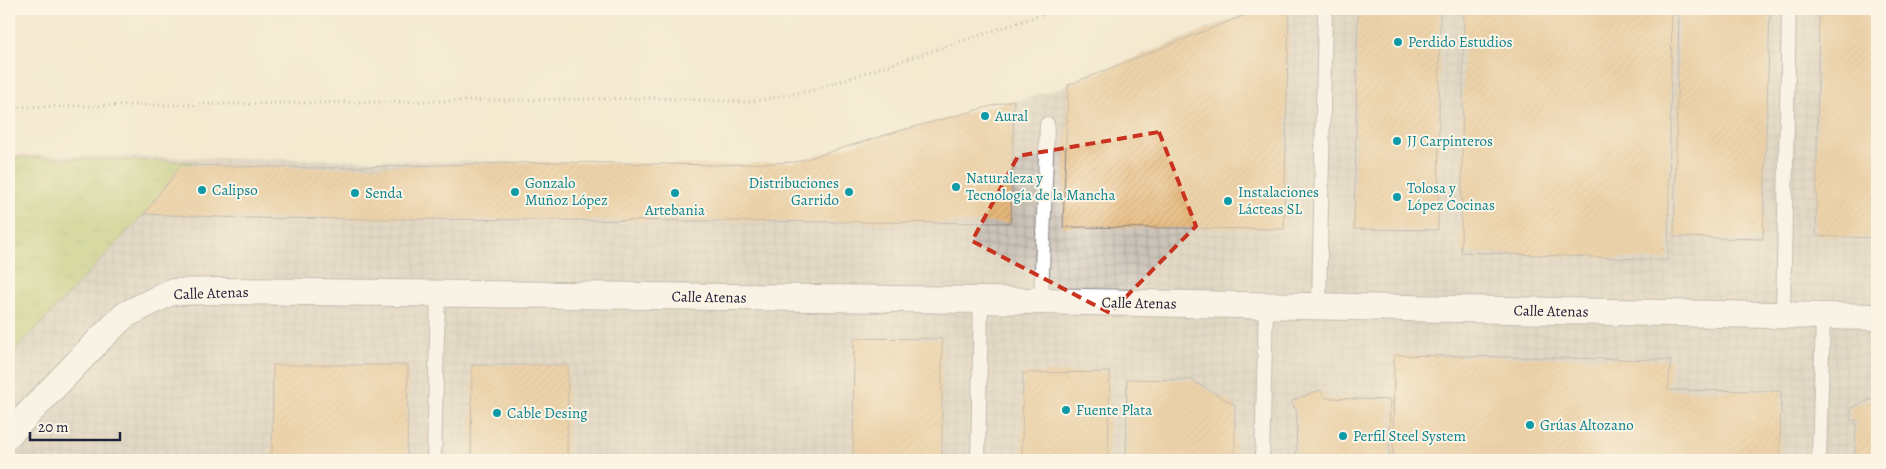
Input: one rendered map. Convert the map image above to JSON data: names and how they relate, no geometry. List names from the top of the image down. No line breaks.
{"streets":{"street":["Calle Atenas"]},"places":["Perdido Estudios","Aural","JJ Carpinteros","Naturaleza y Tecnología de la Mancha","Calipso","Gonzalo Muñoz López","Distribuciones Garrido","Senda","Artebania","Tolosa y López Cocinas","Instalaciones Lácteas SL","Fuente Plata","Cable Desing","Grúas Altozano","Perfil Steel System"],"scale_bar":"20 m"}
